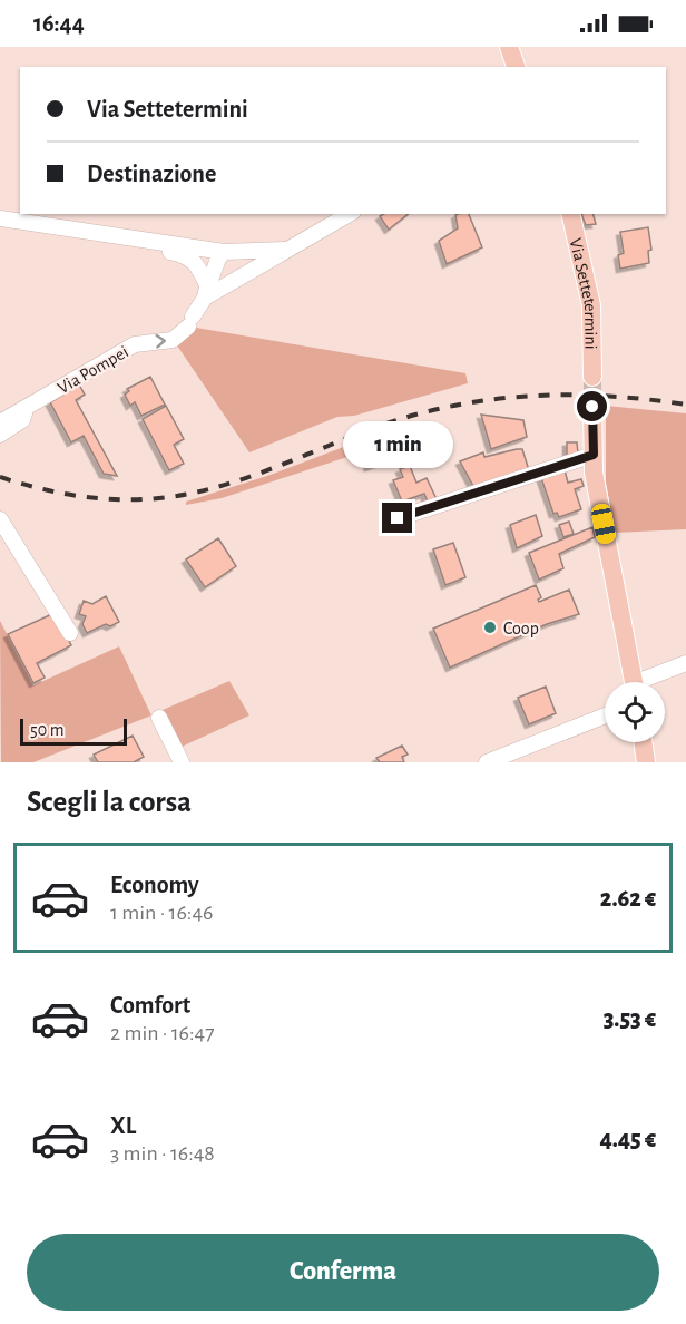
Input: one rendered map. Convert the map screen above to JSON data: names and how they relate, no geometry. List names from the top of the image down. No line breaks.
{"streets":{"main road":["Via Settetermini"],"street":["Via Pompei"]},"one_way":["Via Pompei"],"places":["Coop"],"scale_bar":"50 m","page":{"status":"16:44","banner":["Via Settetermini","Destinazione"],"bubble":"1 min","scale":"50 m","heading":"Scegli la corsa","list":[{"name":"Economy","note":"1 min · 16:46","value":"2.62 €"},{"name":"Comfort","note":"2 min · 16:47","value":"3.53 €"},{"name":"XL","note":"3 min · 16:48","value":"4.45 €"}],"buttons":"Conferma"}}
